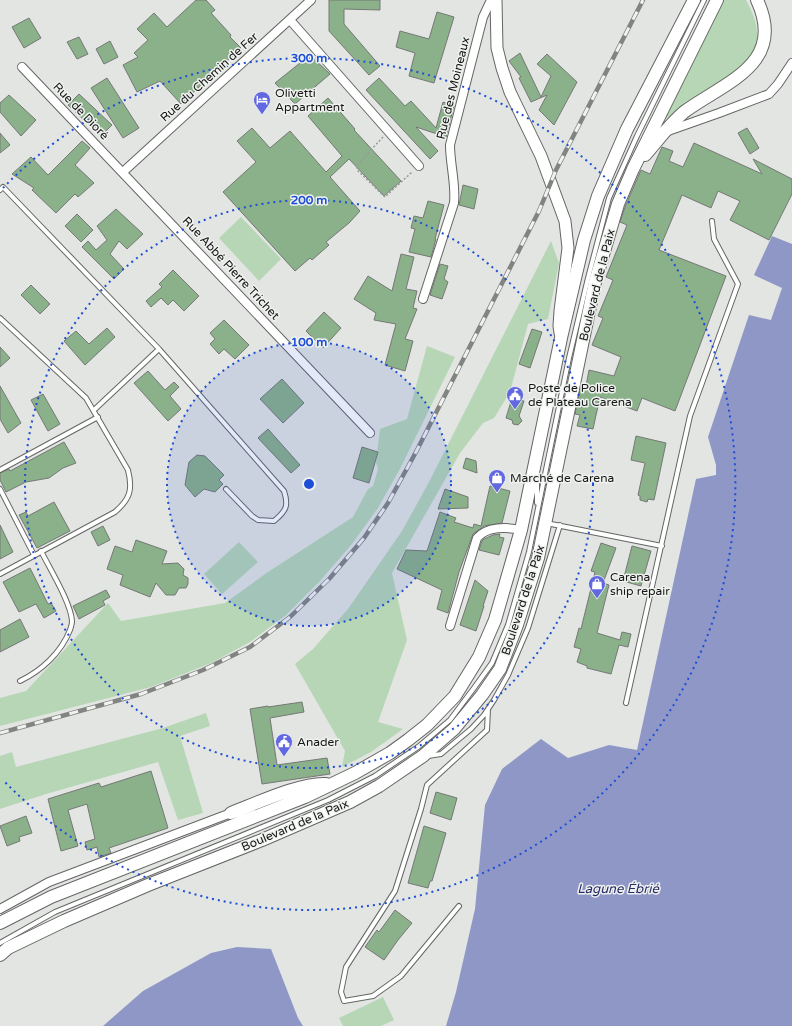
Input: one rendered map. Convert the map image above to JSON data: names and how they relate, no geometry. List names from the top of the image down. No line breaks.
{"streets":{"main road":["Boulevard de la Paix"],"street":["Rue du Chemin de Fer","Rue des Moineaux","Rue de Dioré","Rue Abbé Pierre Trichet"]},"crossings":[["Rue du Chemin de Fer","Rue de Dioré"],["Rue du Chemin de Fer","Rue Abbé Pierre Trichet"],["Rue de Dioré","Rue Abbé Pierre Trichet"]],"water":["Lagune Ébrié"],"places":{"hotel":["Olivetti Appartment"],"public building":["Poste de Police de Plateau Carena","Anader"],"shop":["Marché de Carena","Carena ship repair"]},"rings":["300 m","200 m","100 m"]}
